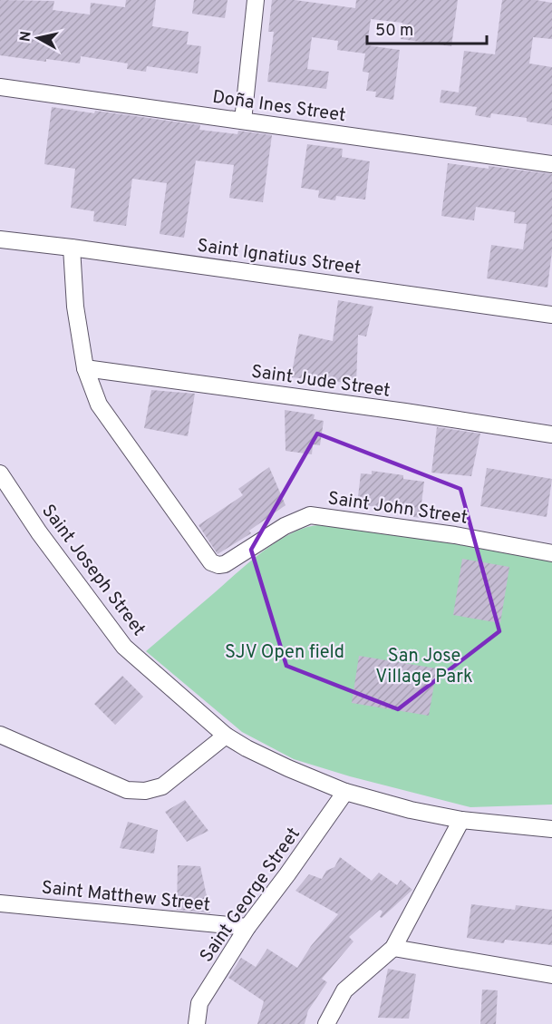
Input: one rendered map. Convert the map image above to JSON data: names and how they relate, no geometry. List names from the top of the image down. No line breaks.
{"streets":{"street":["Doña Ines Street","Saint Ignatius Street","Saint Jude Street","Saint John Street","Saint Joseph Street","Saint George Street","Saint Matthew Street"]},"crossings":[["Saint Jude Street","Saint John Street"],["Saint Joseph Street","Saint George Street"],["Saint George Street","Saint Matthew Street"]],"parks":["SJV Open field","San Jose Village Park"],"scale_bar":"50 m","north":"left"}
